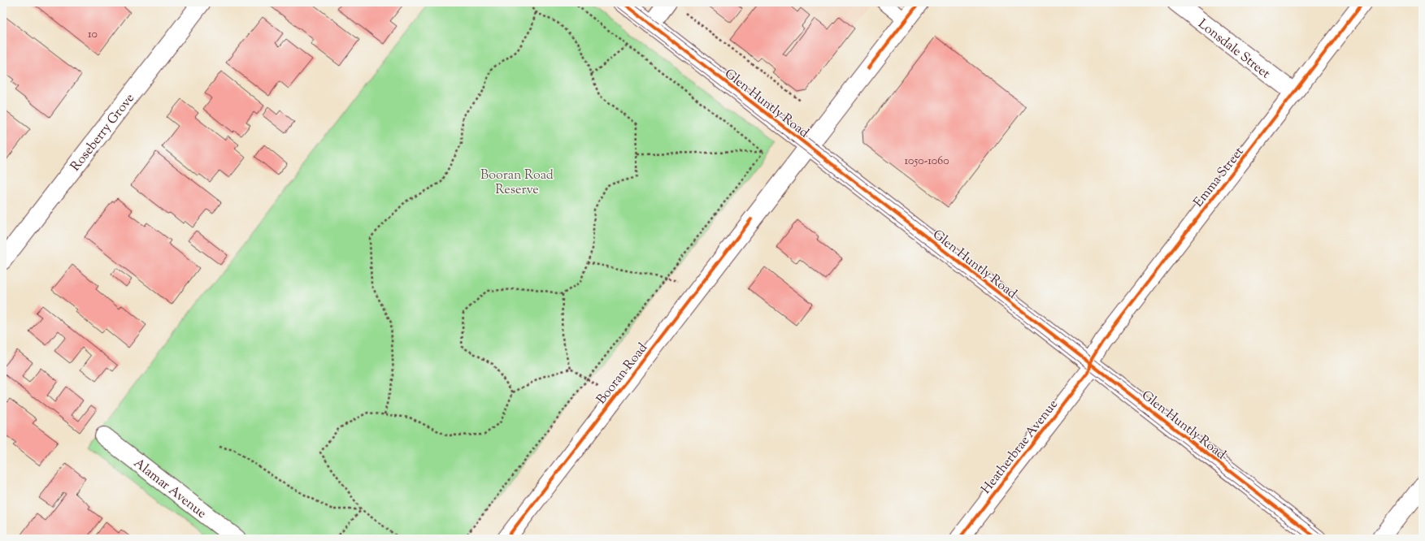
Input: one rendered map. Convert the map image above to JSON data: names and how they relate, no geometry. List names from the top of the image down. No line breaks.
{"streets":{"street":["Lonsdale Street","Glen Huntly Road","Roseberry Grove","Emma Street","Booran Road","Heatherbrae Avenue","Alamar Avenue"]},"crossings":[["Lonsdale Street","Emma Street"],["Glen Huntly Road","Emma Street"],["Glen Huntly Road","Booran Road"],["Glen Huntly Road","Heatherbrae Avenue"],["Emma Street","Heatherbrae Avenue"]],"parks":["Booran Road Reserve"],"house_numbers":["10","1050-1060"]}
